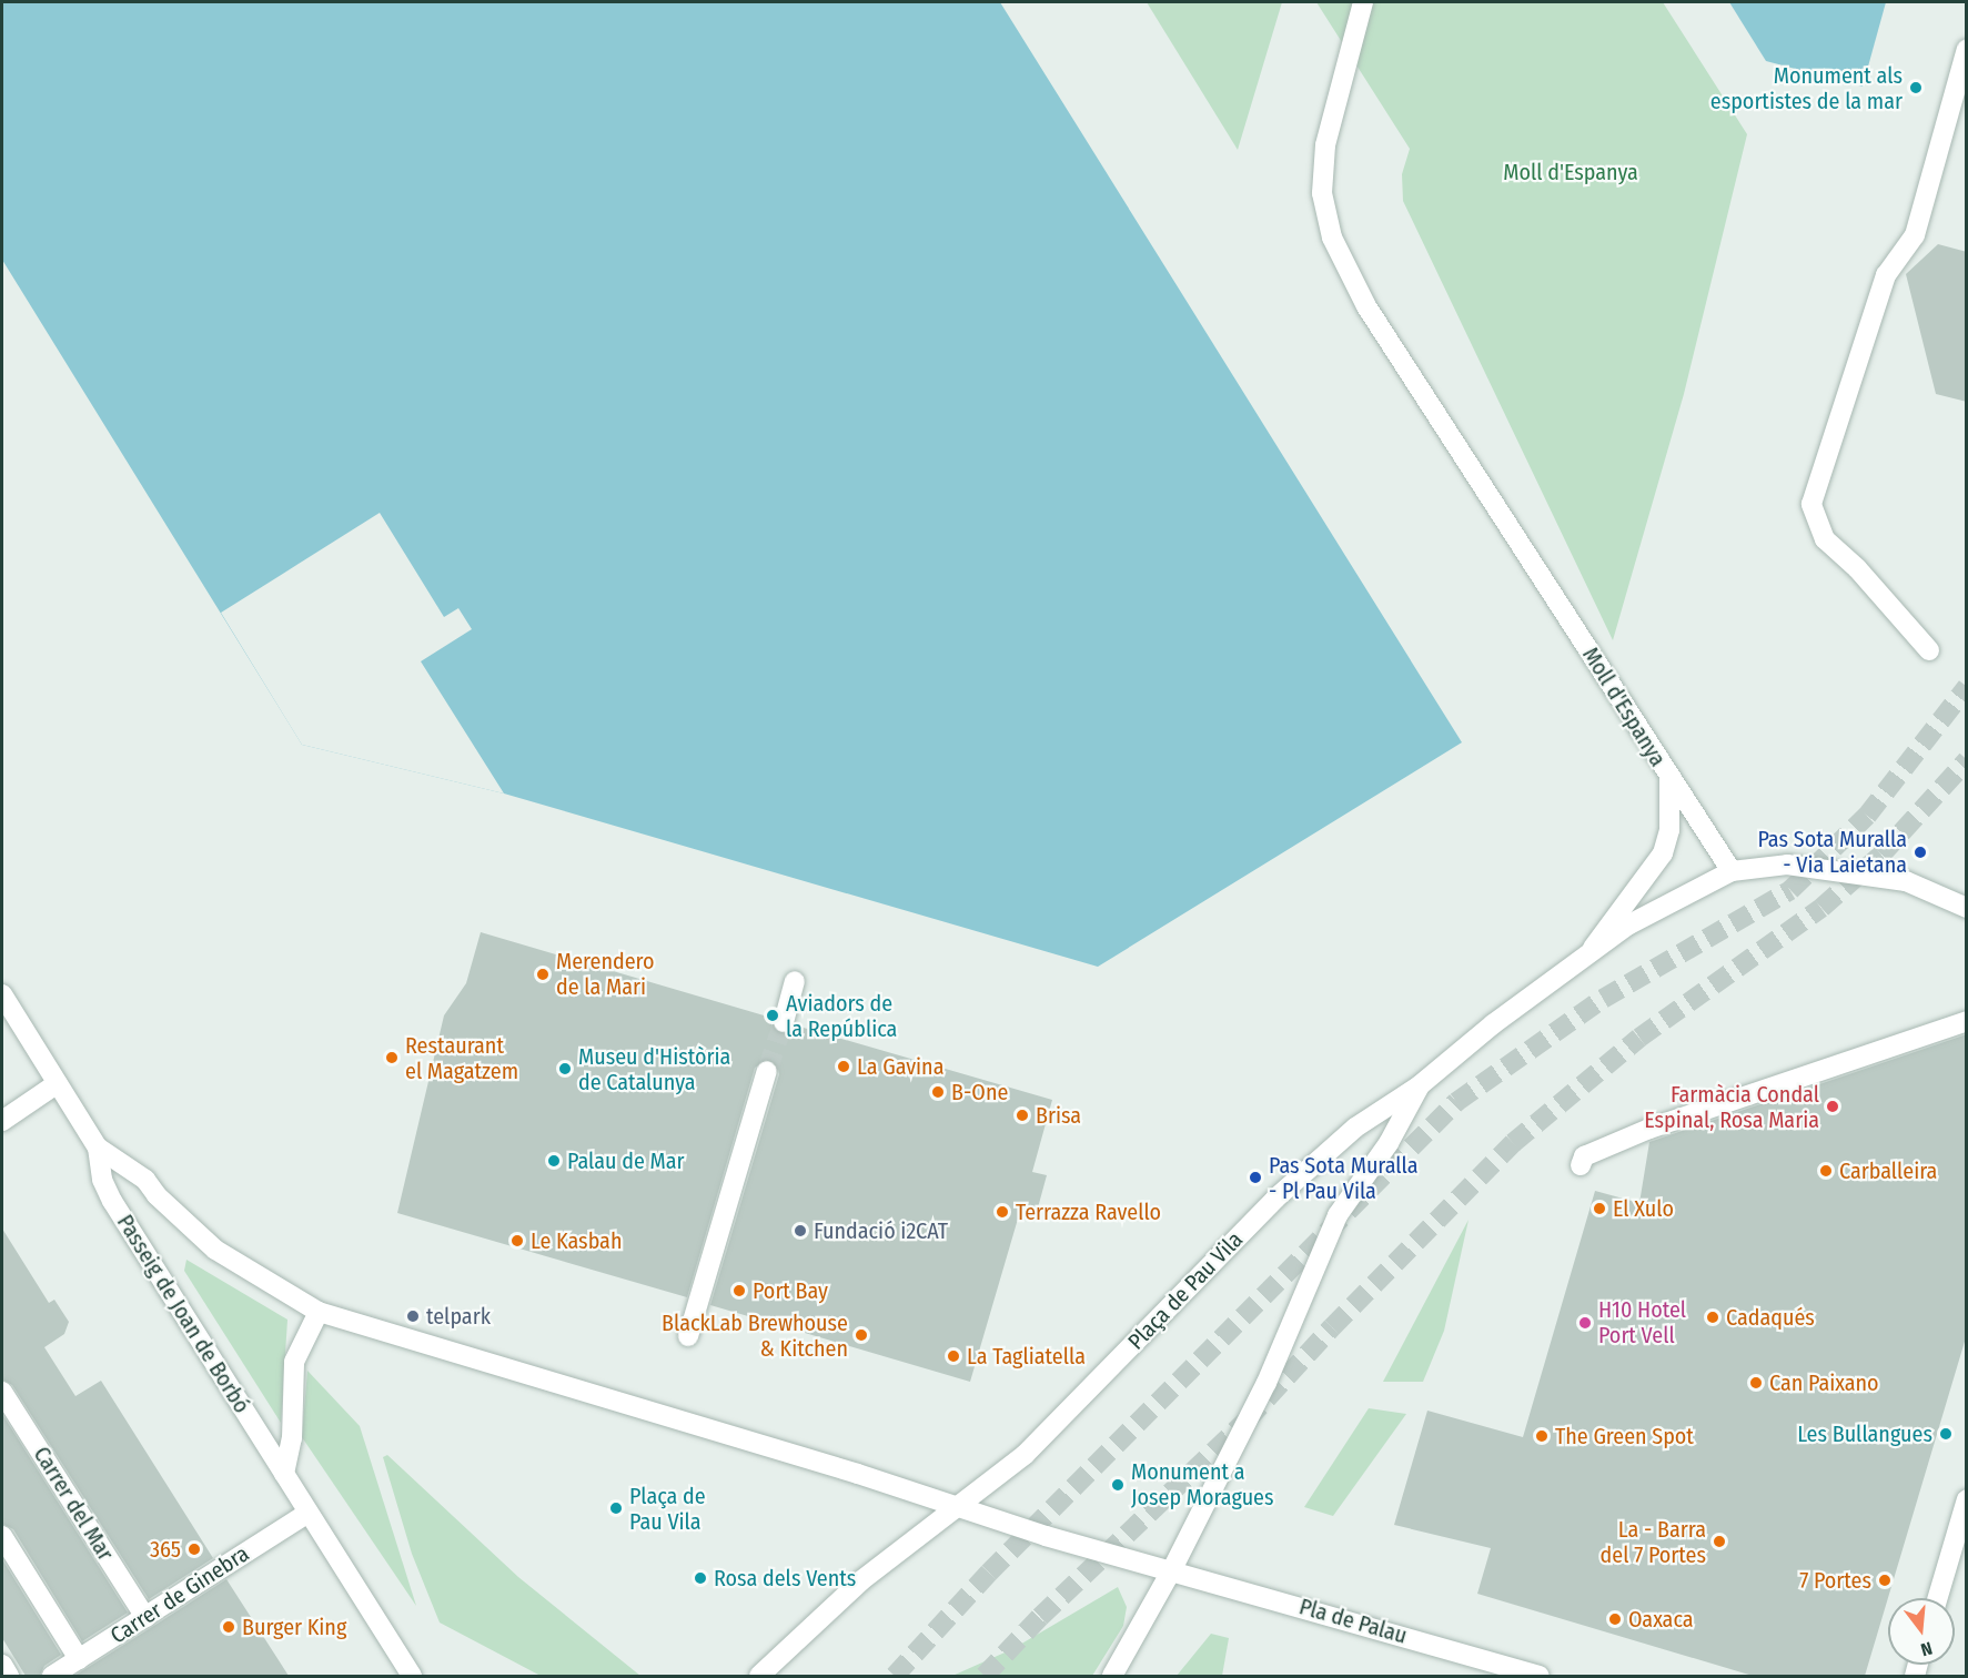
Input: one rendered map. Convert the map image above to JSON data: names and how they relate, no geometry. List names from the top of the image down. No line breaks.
{"streets":{"street":["Moll d'Espanya","Plaça de Pau Vila","Passeig de Joan de Borbó","Carrer del Mar","Carrer de Ginebra","Pla de Palau"]},"crossings":[["Moll d'Espanya","Plaça de Pau Vila"],["Plaça de Pau Vila","Passeig de Joan de Borbó"],["Plaça de Pau Vila","Pla de Palau"],["Carrer del Mar","Carrer de Ginebra"]],"parks":["Moll d'Espanya"],"places":["Monument als esportistes de la mar","Pas Sota Muralla - Via Laietana","Merendero de la Mari","Aviadors de la República","Restaurant el Magatzem","La Gavina","Museu d'Història de Catalunya","B-One","Farmàcia Condal Espinal, Rosa Maria","Brisa","Palau de Mar","Carballeira","Pas Sota Muralla - Pl Pau Vila","El Xulo","Terrazza Ravello","Fundació i2CAT","Le Kasbah","Port Bay","telpark","Cadaqués","H10 Hotel Port Vell","BlackLab Brewhouse & Kitchen","La Tagliatella","Can Paixano","Les Bullangues","The Green Spot","Monument a Josep Moragues","Plaça de Pau Vila","La - Barra del 7 Portes","365","Rosa dels Vents","7 Portes","Oaxaca","Burger King"],"north":"bottom"}
